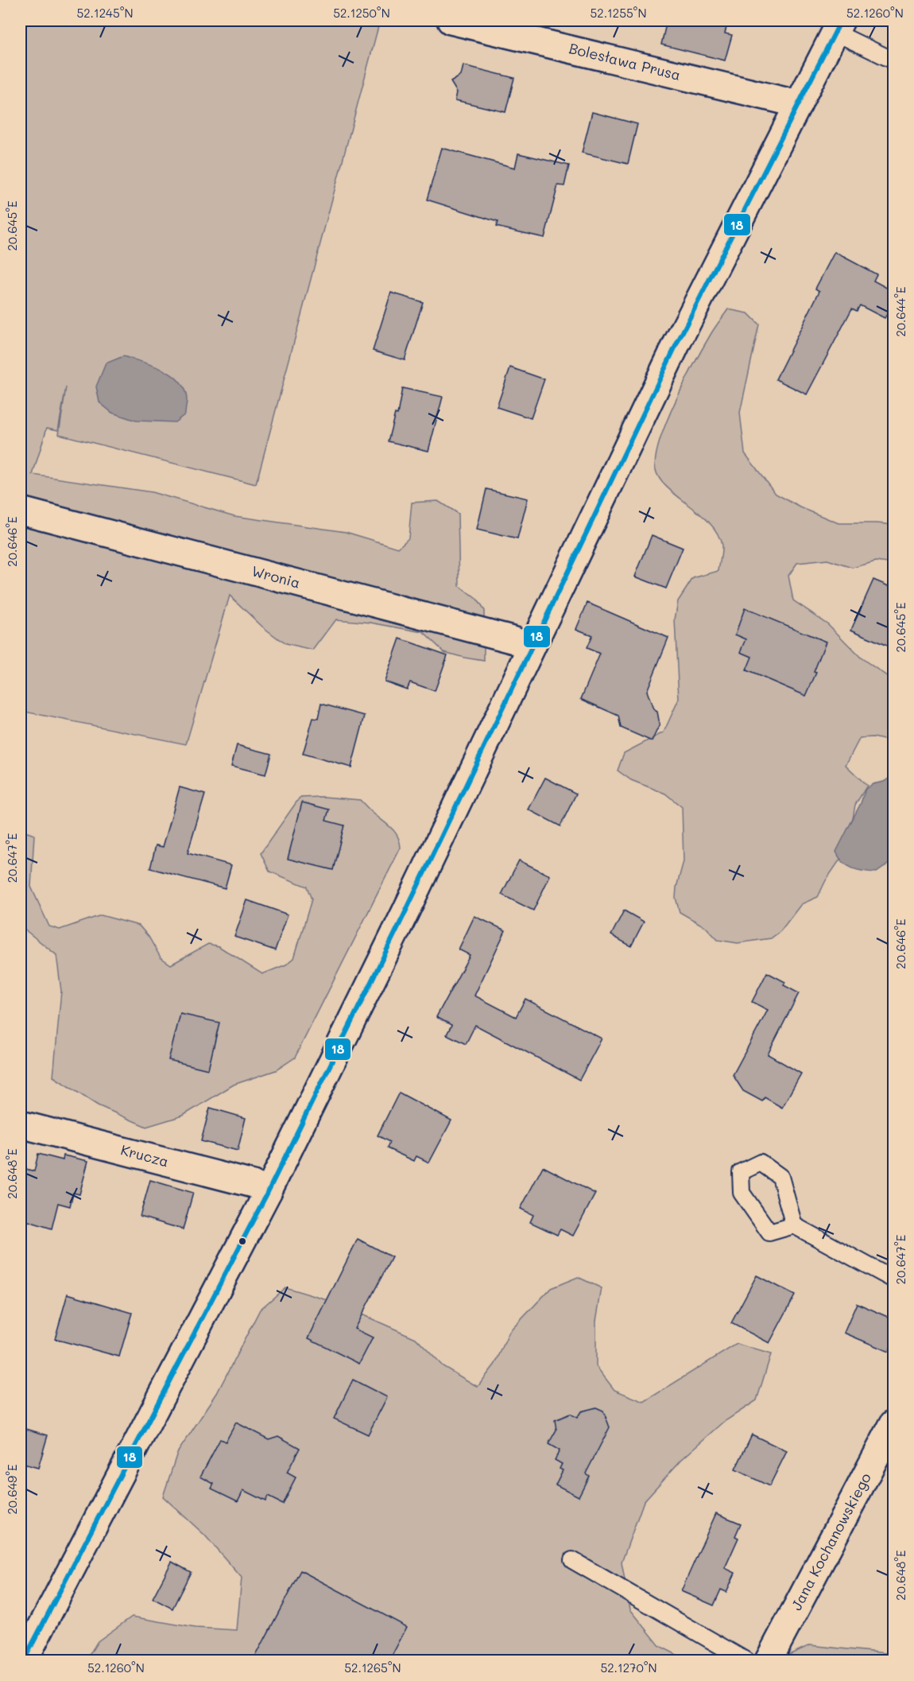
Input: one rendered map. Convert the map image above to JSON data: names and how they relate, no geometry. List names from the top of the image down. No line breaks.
{"streets":{"street":["Bolesława Prusa","Wronia","Krucza","Jana Kochanowskiego"]},"lines":["transit line 18"],"coordinates":["52.1245°N","52.1250°N","52.1255°N","52.1260°N","20.645°E","20.644°E","20.646°E","20.647°E","20.648°E","20.649°E","52.1265°N","52.1270°N"]}
